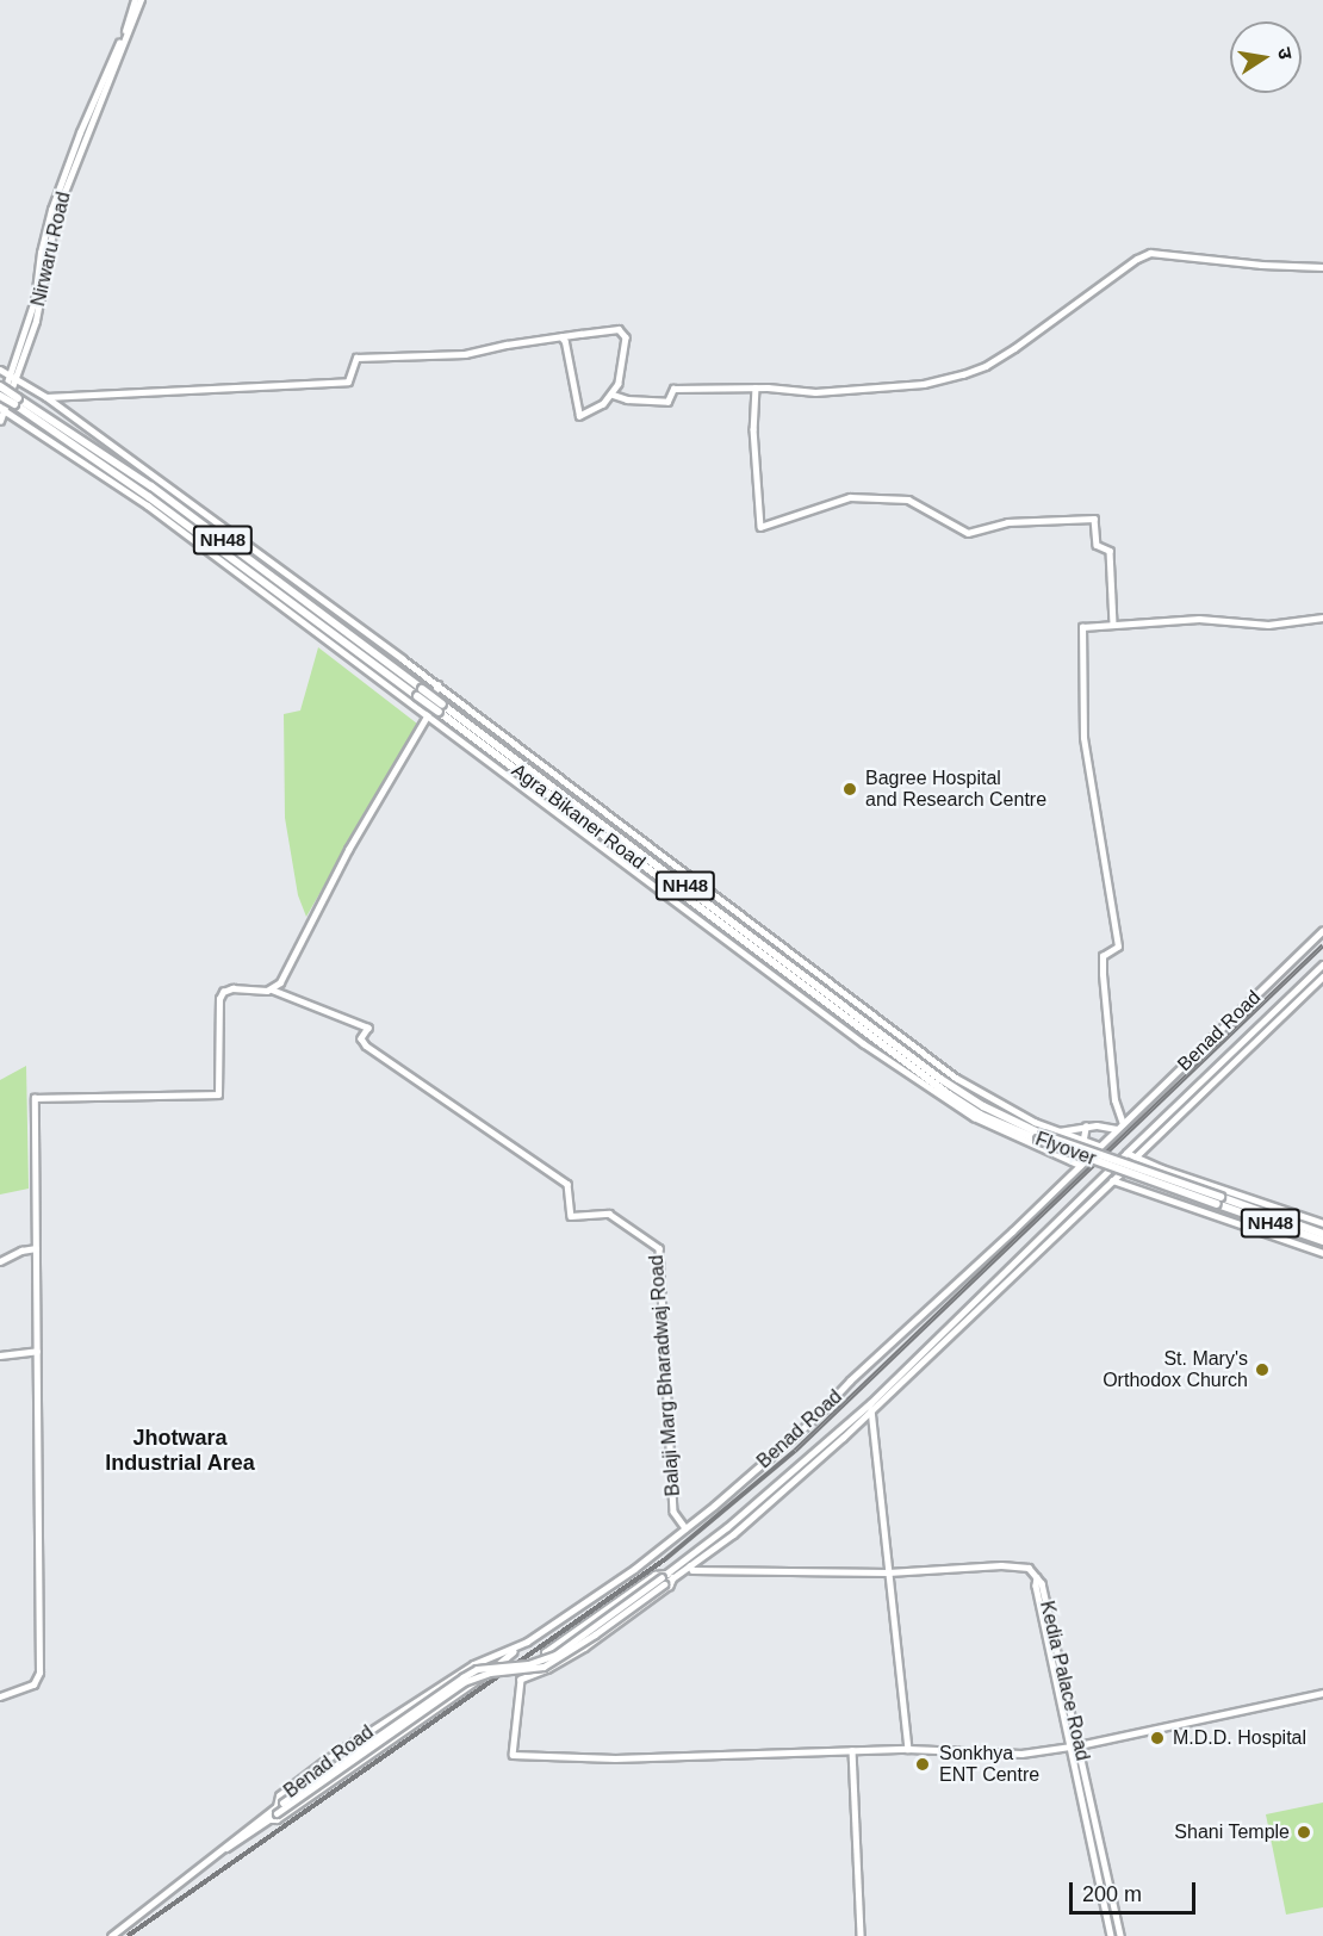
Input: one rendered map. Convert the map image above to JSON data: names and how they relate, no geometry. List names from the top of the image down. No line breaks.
{"streets":{"highway":["NH48","Flyover"],"main road":["Benad Road"],"street":["Nirwaru Road","Balaji Marg Bharadwaj Road","Kedia Palace Road"]},"crossings":[["NH48","Flyover"],["Benad Road","Balaji Marg Bharadwaj Road"]],"districts":["Jhotwara Industrial Area"],"places":["Bagree Hospital and Research Centre","St. Mary's Orthodox Church","M.D.D. Hospital","Sonkhya ENT Centre","Shani Temple"],"scale_bar":"200 m","north":"right"}
